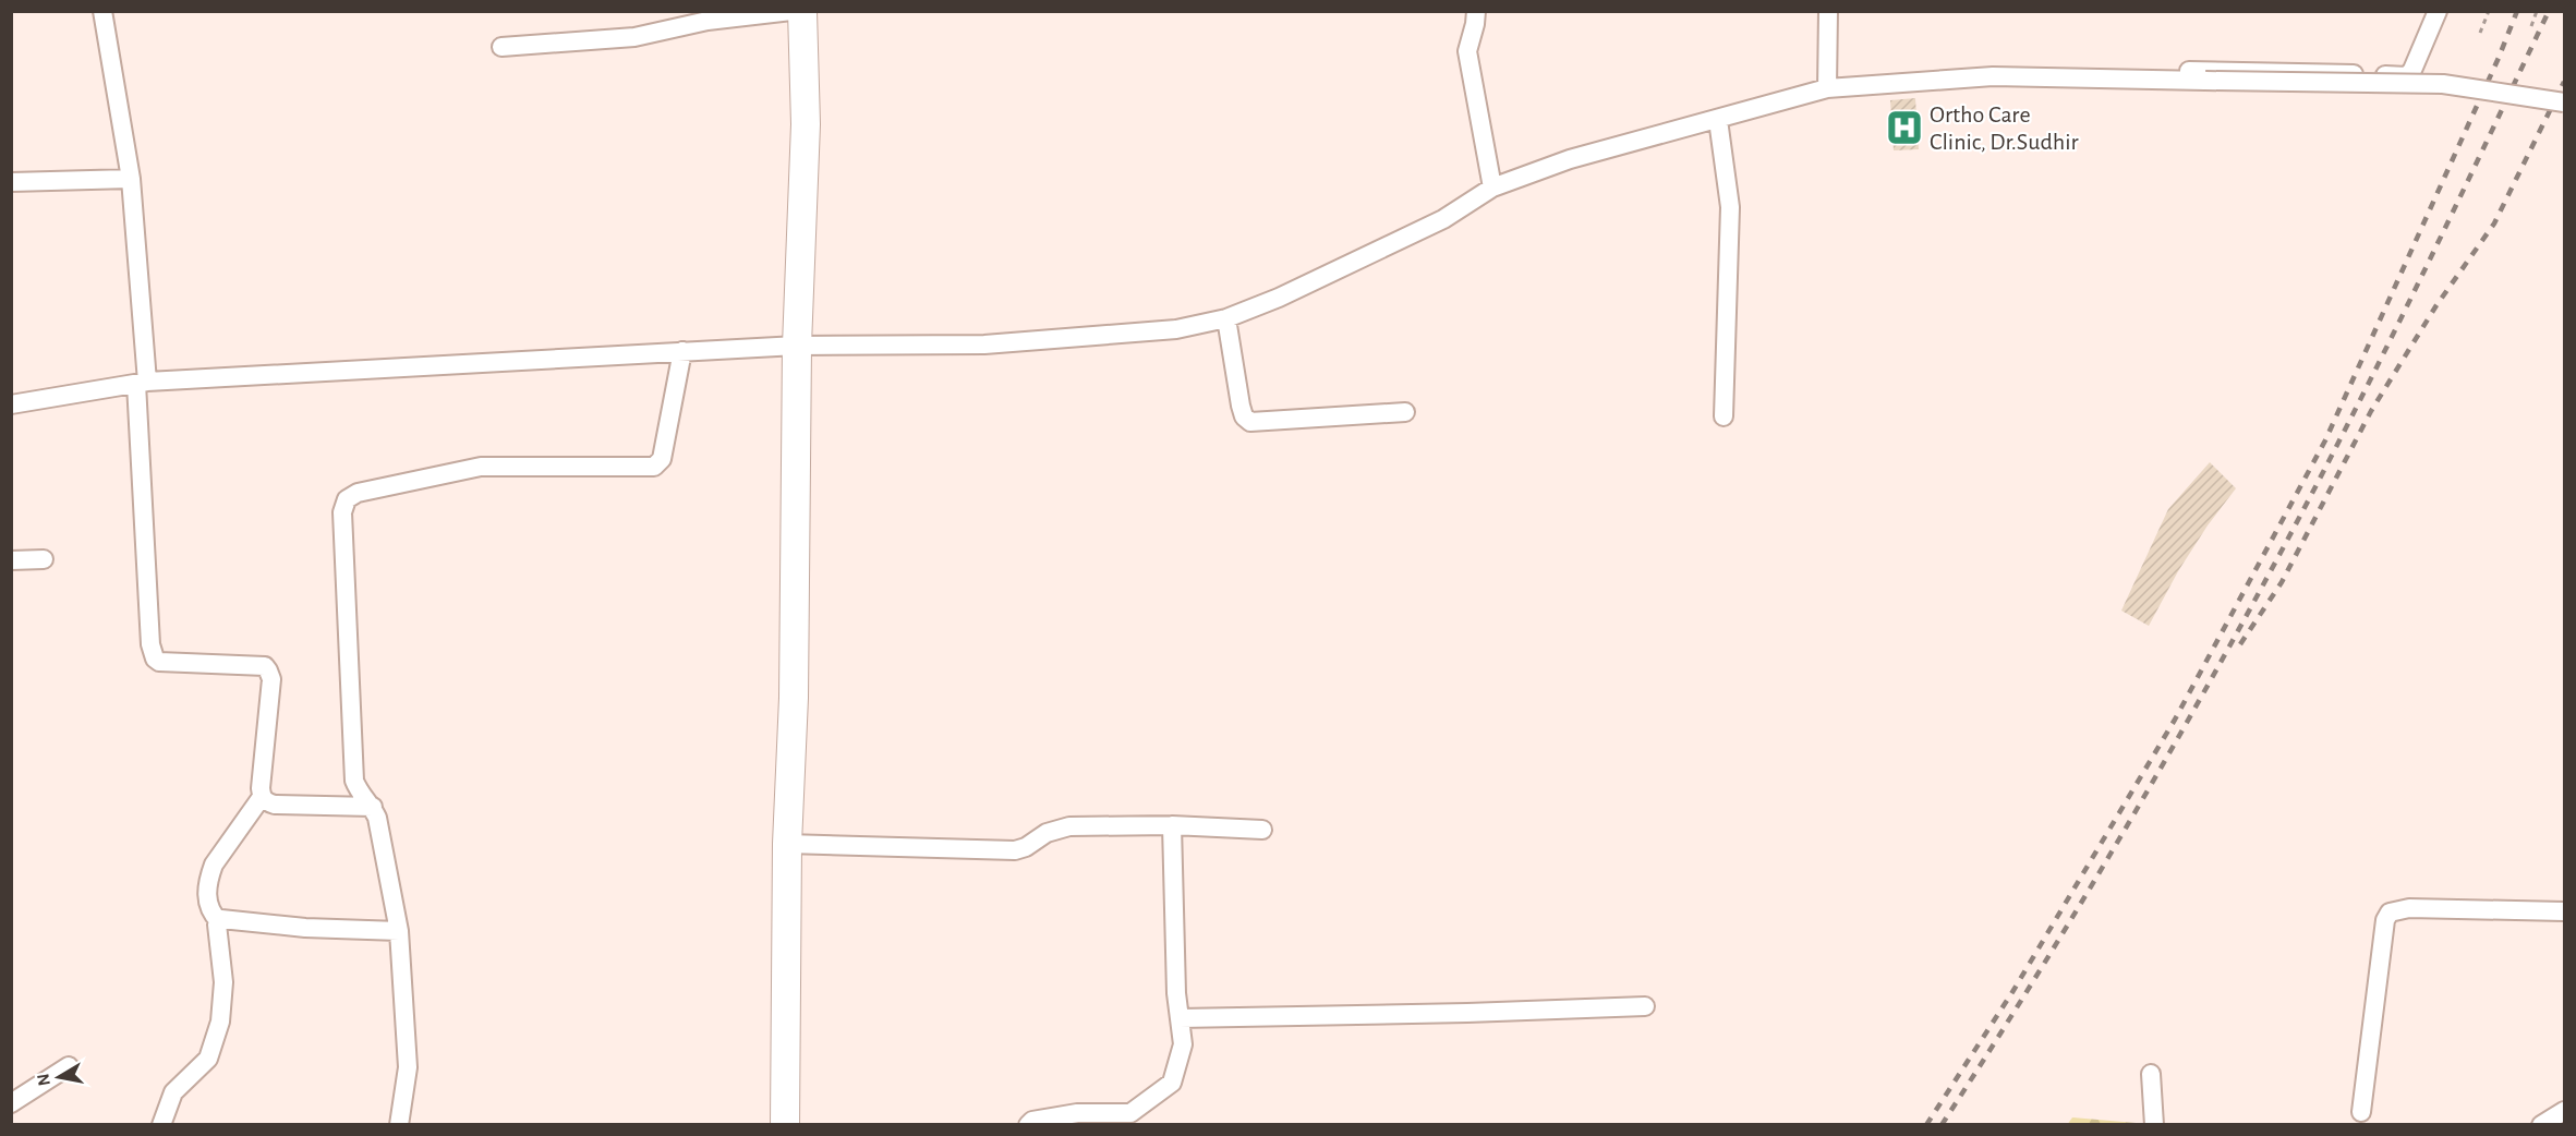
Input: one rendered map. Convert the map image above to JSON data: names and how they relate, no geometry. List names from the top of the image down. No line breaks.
{"places":{"hospital":["Ortho Care Clinic, Dr.Sudhir"]},"north":"left"}
